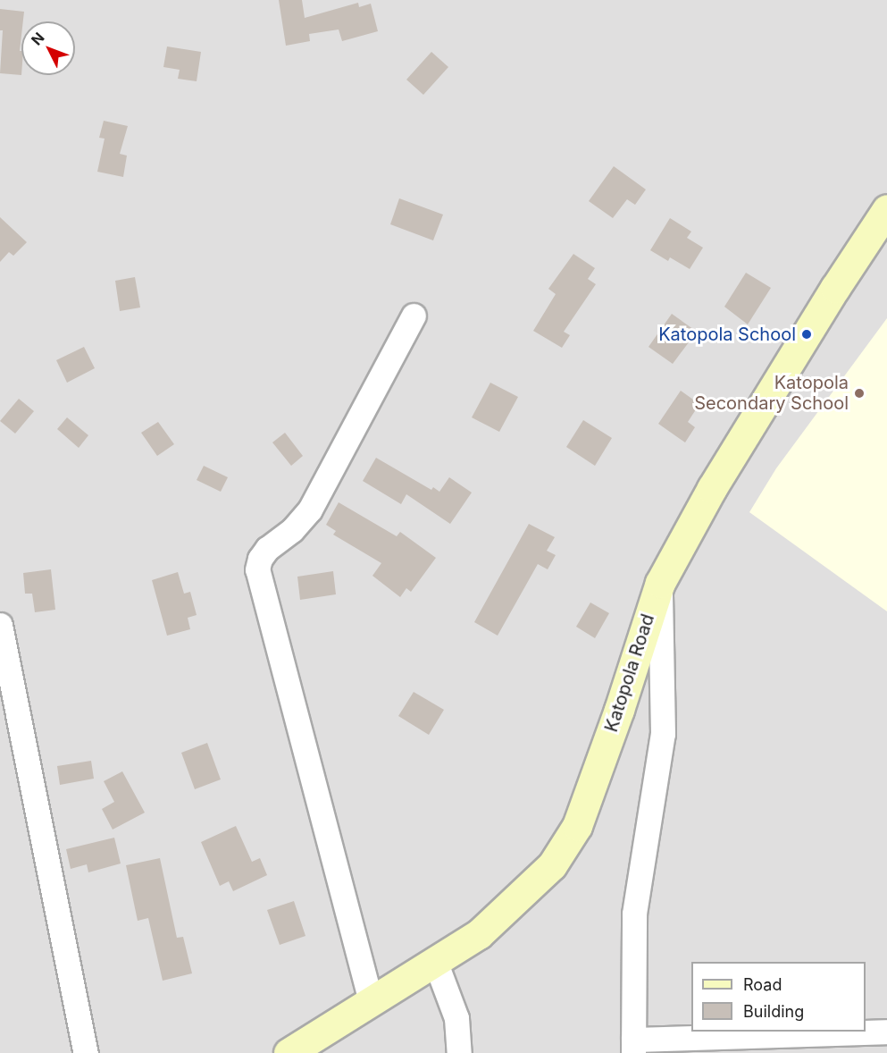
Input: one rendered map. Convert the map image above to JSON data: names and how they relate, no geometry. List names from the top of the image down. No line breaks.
{"streets":{"street":["Katopola Road"]},"places":["Katopola School","Katopola Secondary School"],"legend":["Road","Building"],"north":"top left"}
